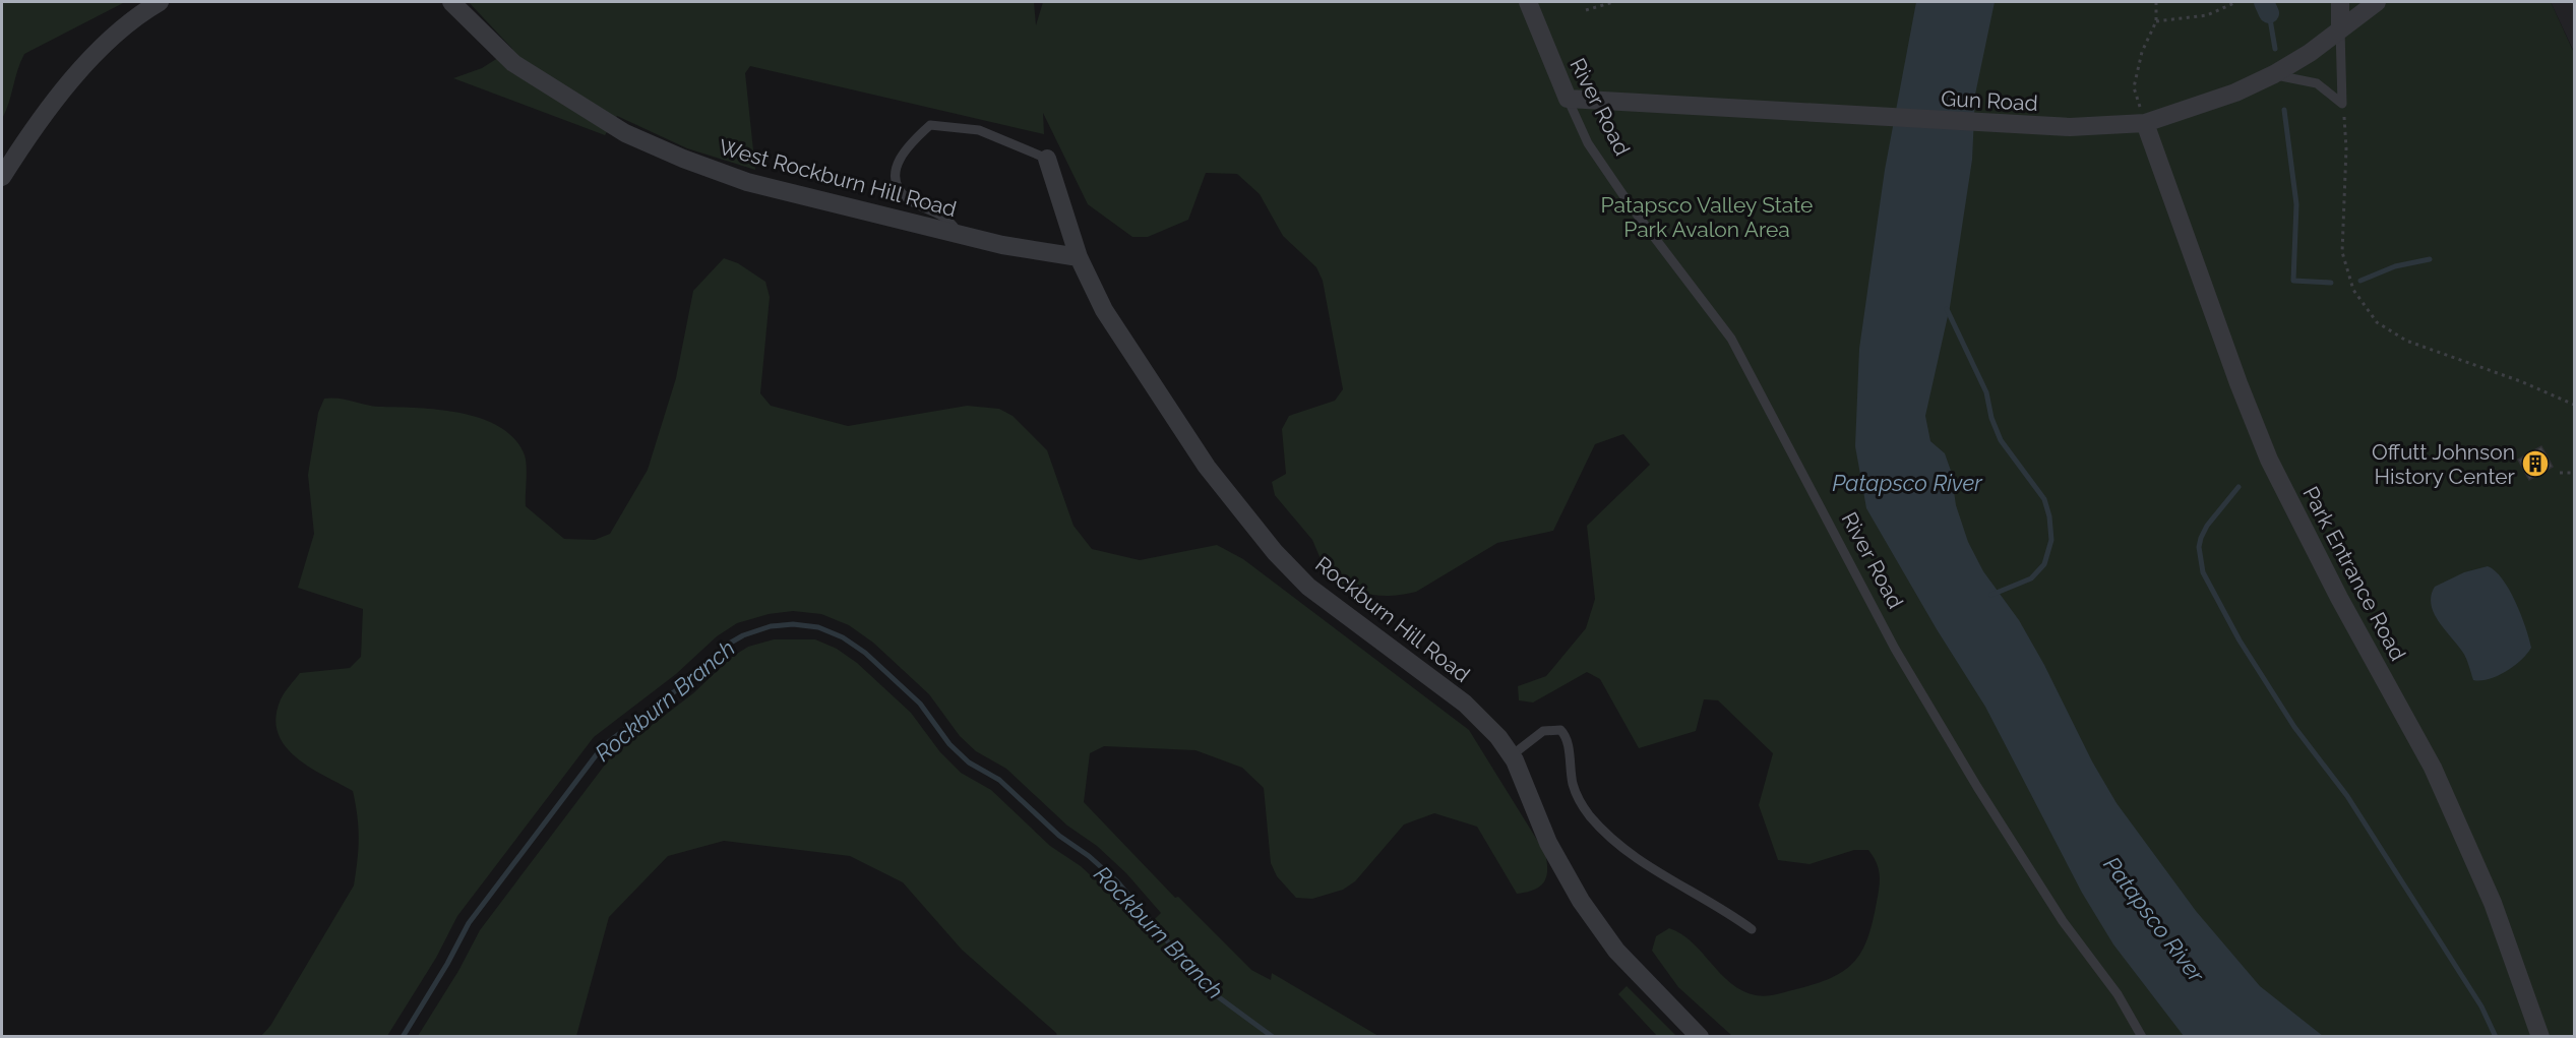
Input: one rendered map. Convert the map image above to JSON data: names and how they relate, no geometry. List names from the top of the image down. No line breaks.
{"streets":{"street":["Gun Road","River Road","West Rockburn Hill Road","Park Entrance Road","Rockburn Hill Road"]},"crossings":[["Gun Road","River Road"],["Gun Road","Park Entrance Road"],["West Rockburn Hill Road","Rockburn Hill Road"]],"water":["Patapsco River","Rockburn Branch"],"parks":["Patapsco Valley State Park Avalon Area"],"places":{"building":["Offutt Johnson History Center"]}}
